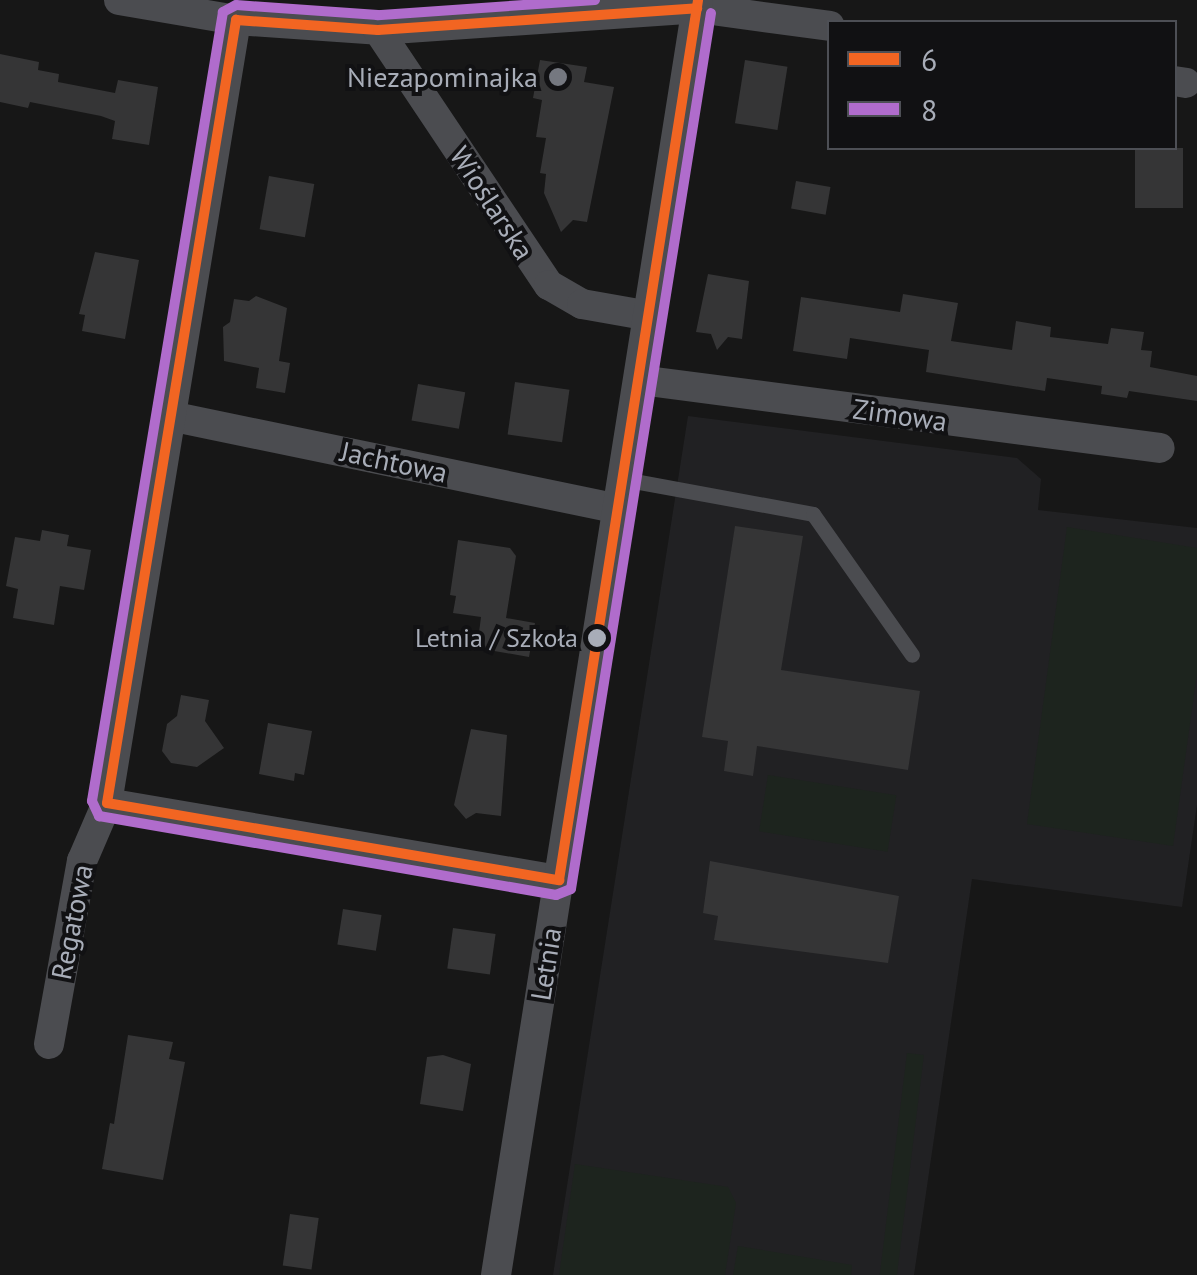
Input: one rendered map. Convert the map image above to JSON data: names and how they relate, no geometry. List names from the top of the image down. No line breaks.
{"streets":{"street":["Wioślarska","Zimowa","Jachtowa","Regatowa","Letnia"]},"crossings":[["Wioślarska","Letnia"],["Zimowa","Letnia"],["Jachtowa","Regatowa"],["Jachtowa","Letnia"]],"places":["Niezapominajka","Letnia / Szkoła"],"lines":["transit line 6","transit line 8"],"legend":["6","8"]}
